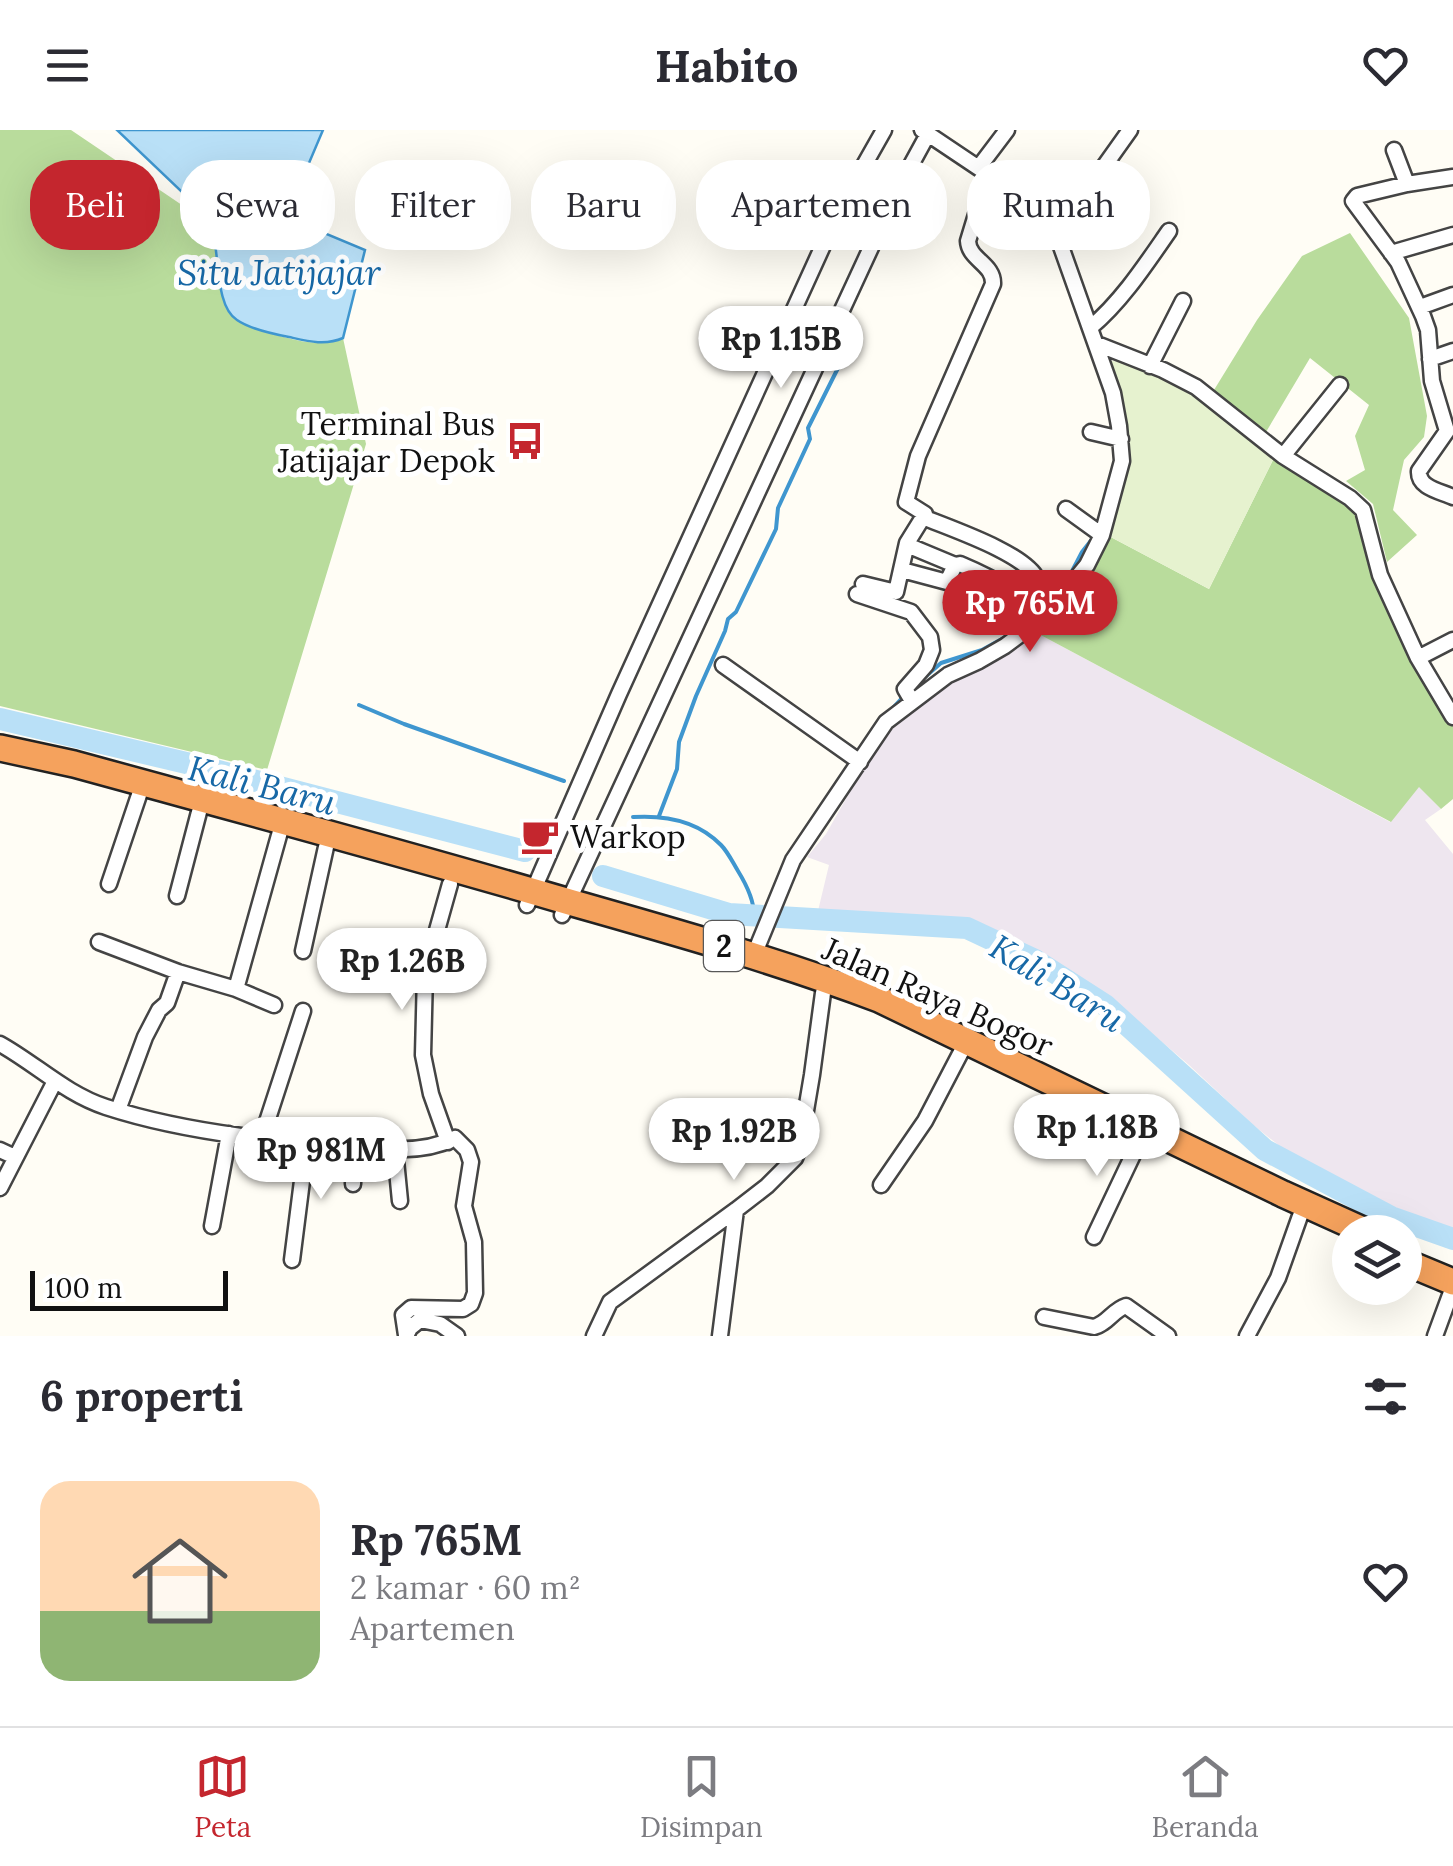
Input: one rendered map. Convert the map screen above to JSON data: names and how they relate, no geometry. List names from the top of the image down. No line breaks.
{"streets":{"highway":["2","Jalan Raya Bogor"]},"water":["Situ Jatijajar","Kali Baru"],"places":{"bus stop":["Terminal Bus Jatijajar Depok"],"cafe":["Warkop"]},"scale_bar":"100 m","page":{"header":"Habito","chip":["Beli","Sewa","Filter","Baru","Apartemen","Rumah"],"price":["Rp 1.15B","Rp 765M","Rp 1.26B","Rp 1.18B","Rp 1.92B","Rp 981M"],"scale":"100 m","heading":"6 properti","list":[{"name":"Rp 765M","note":"2 kamar · 60 m² · Apartemen"}],"tabs":["Peta","Disimpan","Beranda"]}}
